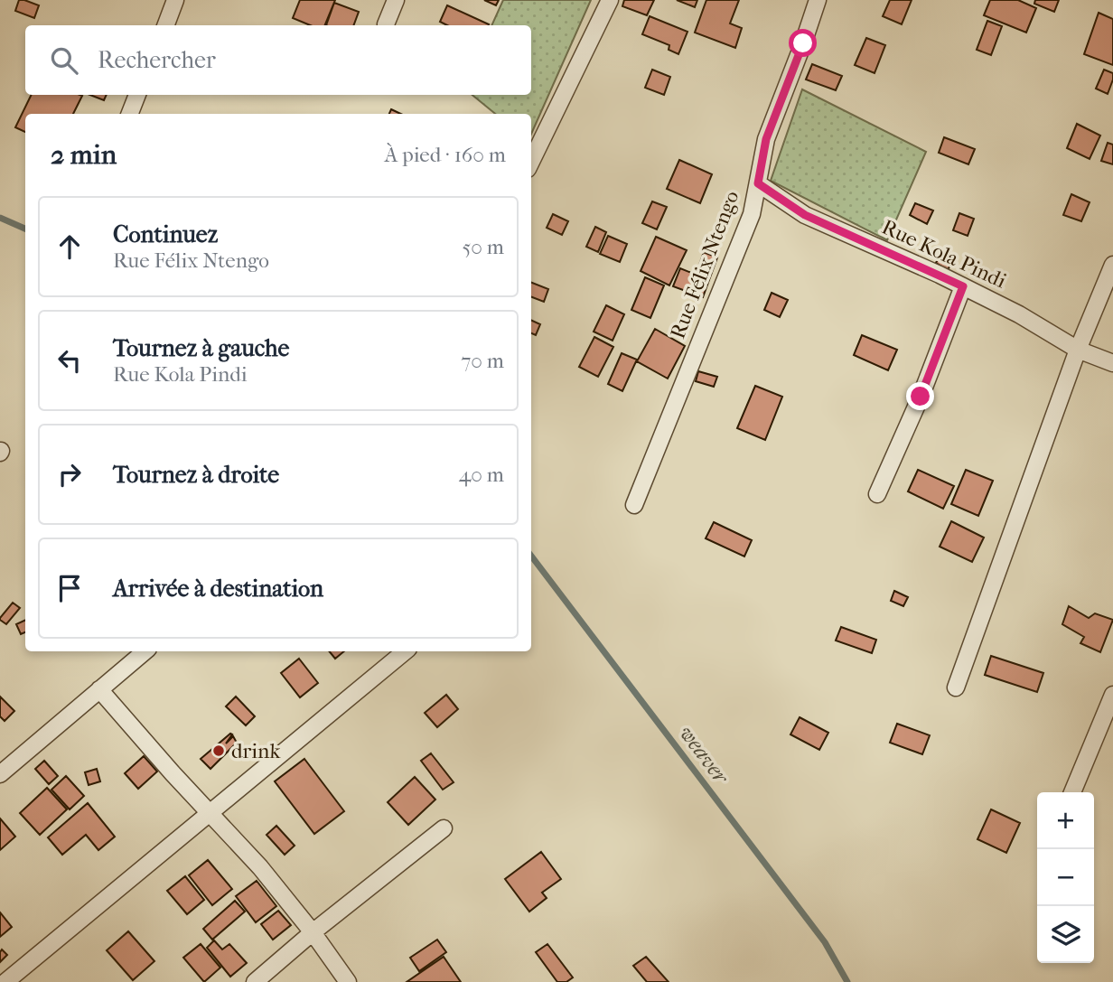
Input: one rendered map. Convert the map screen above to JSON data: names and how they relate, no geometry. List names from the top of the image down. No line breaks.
{"streets":{"street":["Rue Kola Pindi","Rue Félix Ntengo"]},"crossings":[["Rue Kola Pindi","Rue Félix Ntengo"]],"water":["weaver"],"places":["drink"],"page":{"search":"Rechercher","heading":["2 min","À pied · 160 m"],"list":[["Continuez","Rue Félix Ntengo","50 m"],["Tournez à gauche","Rue Kola Pindi","70 m"],["Tournez à droite","40 m"],"Arrivée à destination"],"map_buttons":["+","−"]}}
